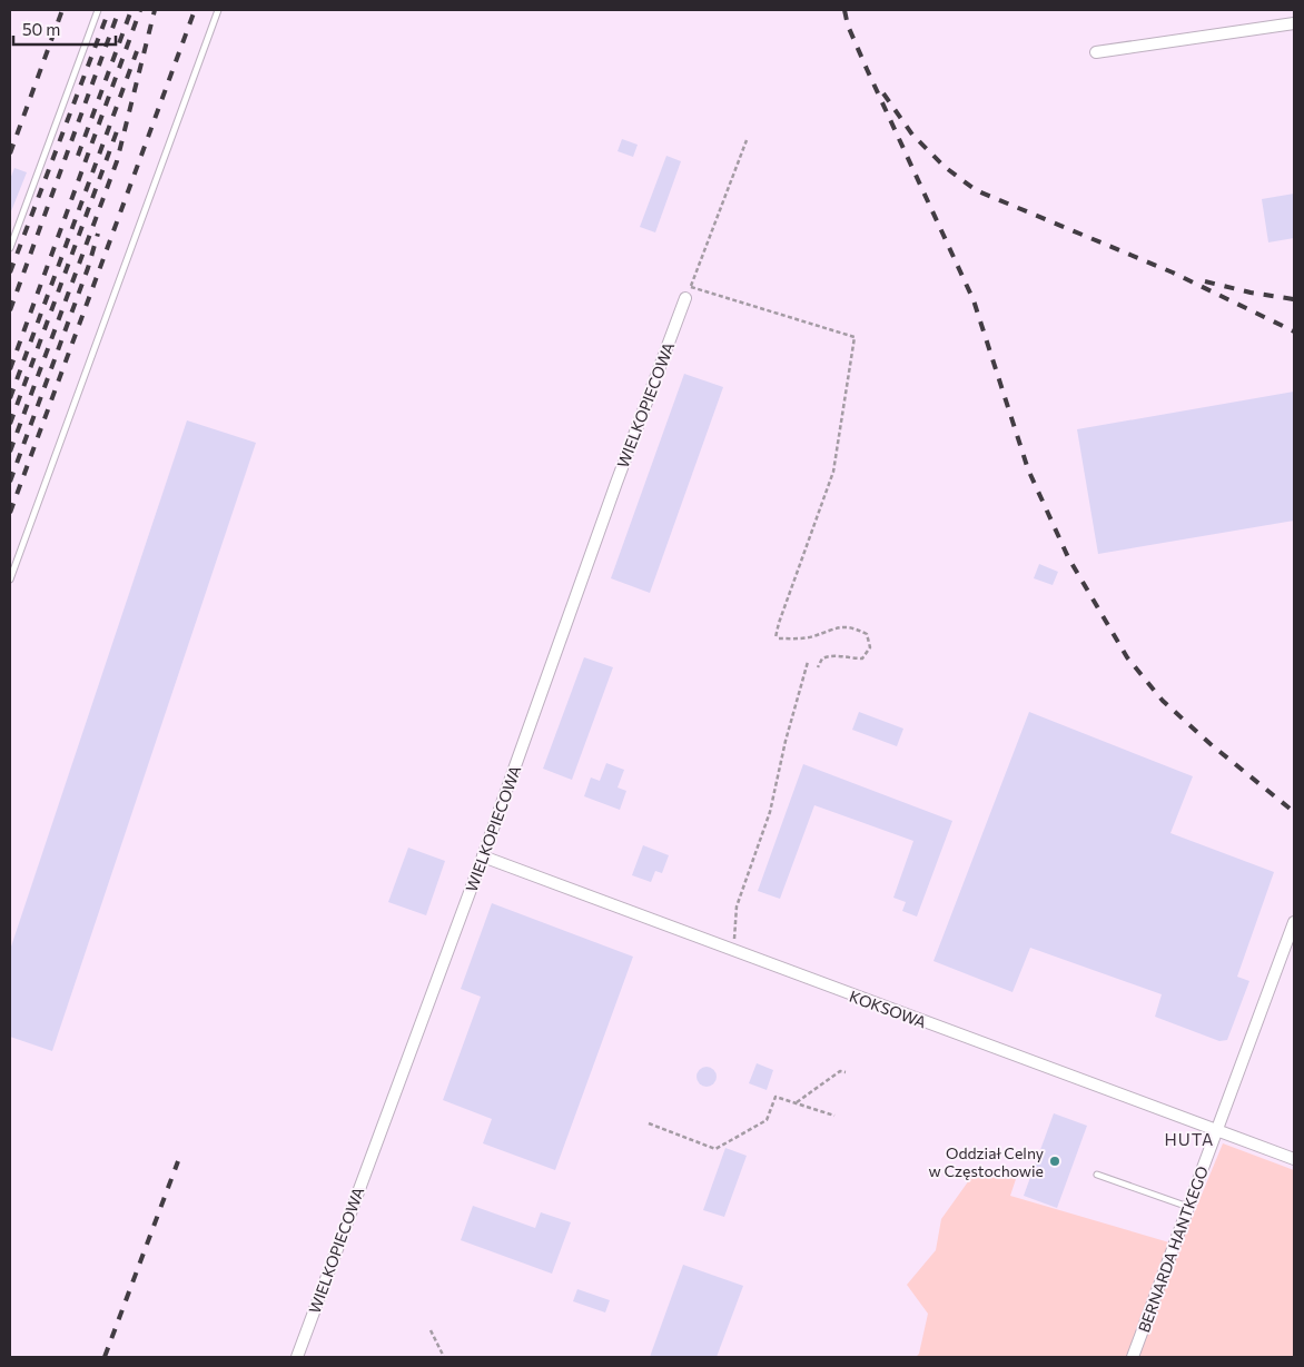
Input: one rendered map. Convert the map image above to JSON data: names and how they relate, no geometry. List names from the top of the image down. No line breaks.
{"streets":{"street":["WIELKOPIECOWA","KOKSOWA","BERNARDA HANTKEGO"]},"crossings":[["WIELKOPIECOWA","KOKSOWA"],["KOKSOWA","BERNARDA HANTKEGO"]],"districts":["HUTA"],"places":["Oddział Celny w Częstochowie"],"scale_bar":"50 m"}
